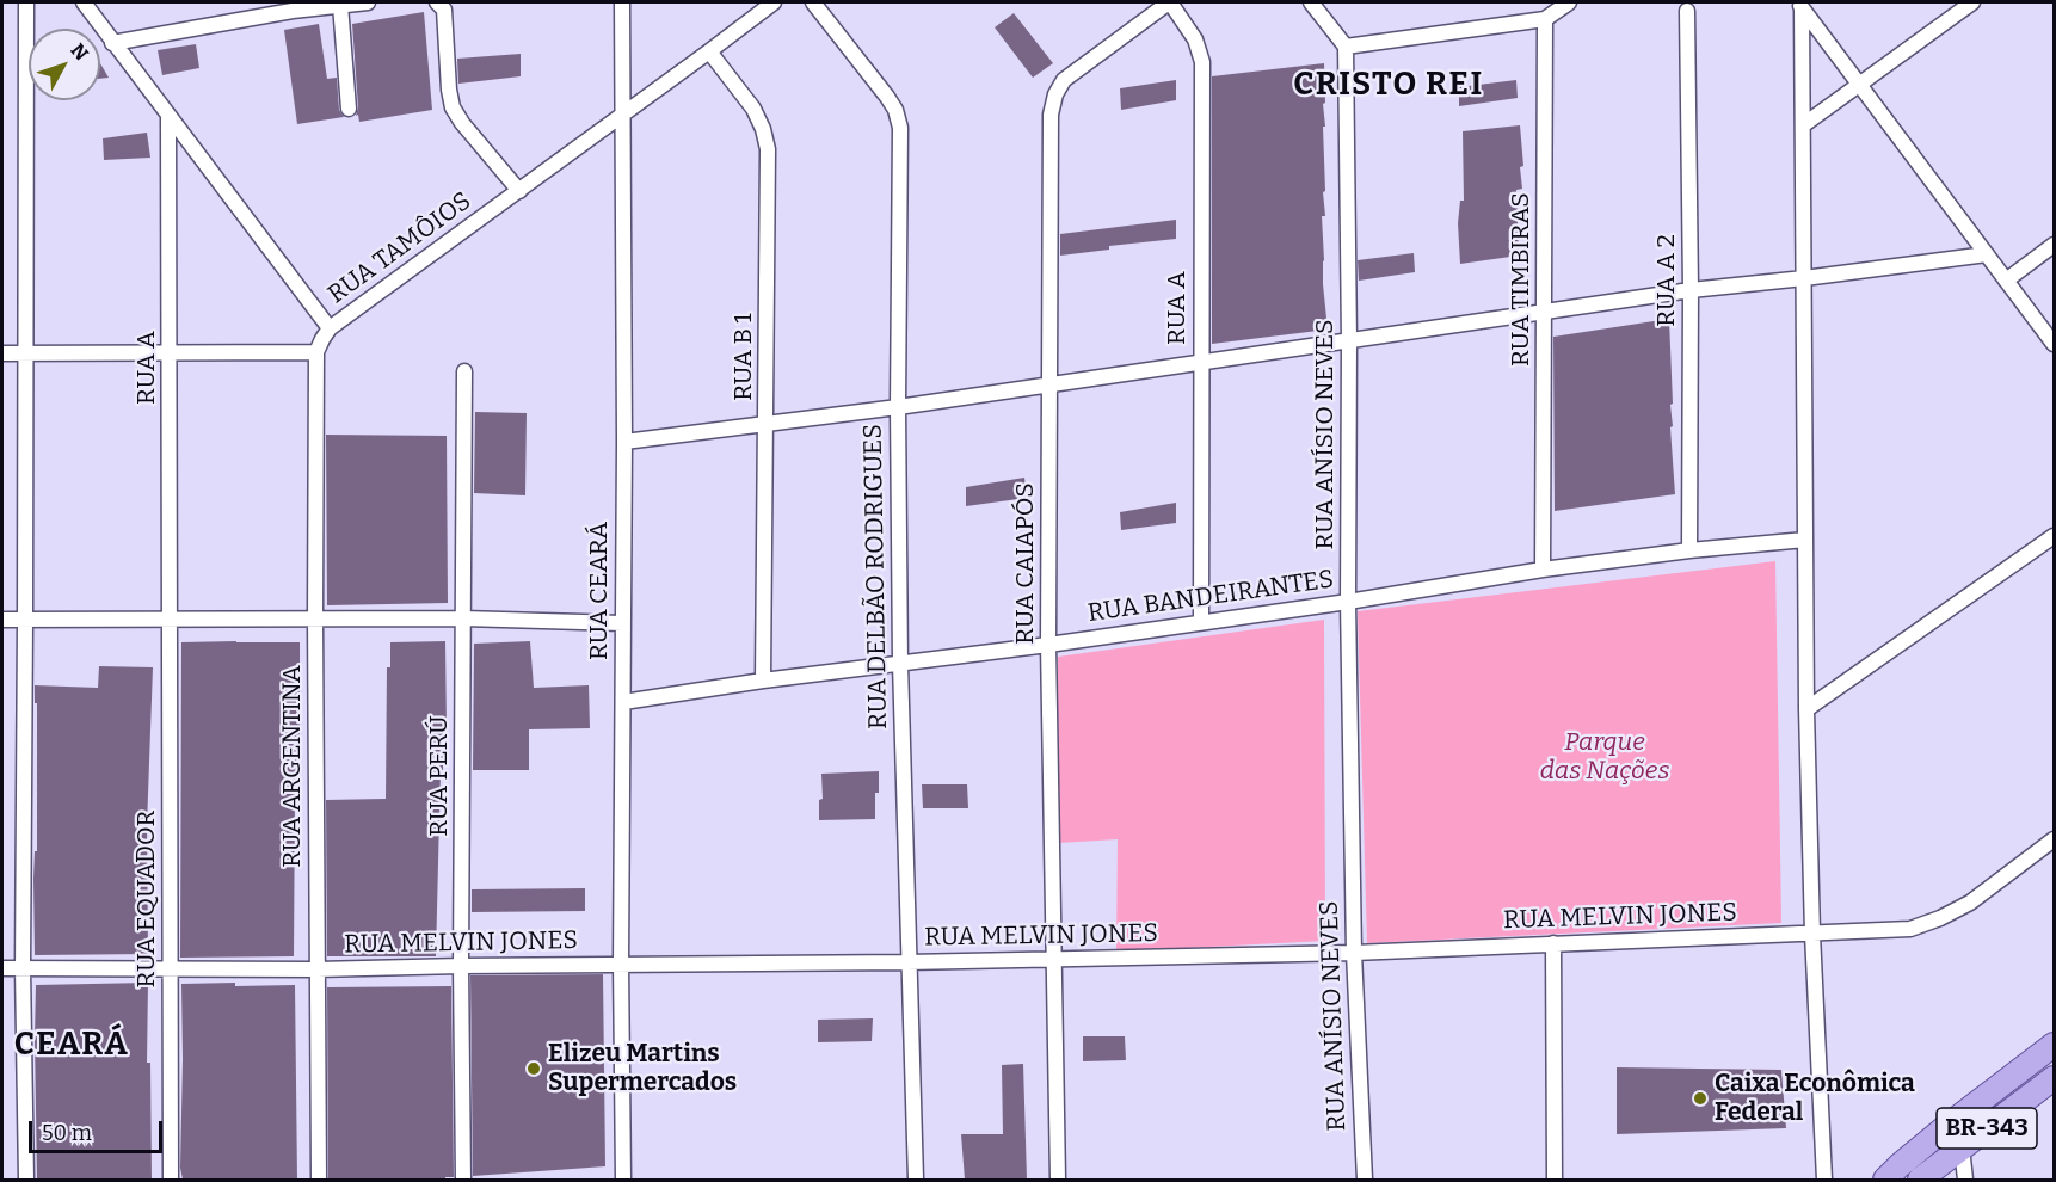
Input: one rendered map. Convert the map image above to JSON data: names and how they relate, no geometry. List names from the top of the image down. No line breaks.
{"streets":{"main road":["BR-343"],"street":["RUA TAMÔIOS","RUA TIMBIRAS","RUA A 2","RUA A","RUA B 1","RUA ANÍSIO NEVES","RUA CAIAPÓS","RUA DELBÃO RODRIGUES","RUA CEARÁ","RUA BANDEIRANTES","RUA ARGENTINA","RUA PERÚ","RUA EQUADOR","RUA MELVIN JONES"]},"crossings":[["RUA TAMÔIOS","RUA B 1"],["RUA TAMÔIOS","RUA CEARÁ"],["RUA TAMÔIOS","RUA ARGENTINA"],["RUA TIMBIRAS","RUA BANDEIRANTES"],["RUA A 2","RUA BANDEIRANTES"],["RUA A","RUA CAIAPÓS"],["RUA A","RUA BANDEIRANTES"],["RUA A","RUA EQUADOR"],["RUA B 1","RUA BANDEIRANTES"],["RUA ANÍSIO NEVES","RUA BANDEIRANTES"],["RUA ANÍSIO NEVES","RUA MELVIN JONES"],["RUA CAIAPÓS","RUA BANDEIRANTES"],["RUA CAIAPÓS","RUA MELVIN JONES"],["RUA DELBÃO RODRIGUES","RUA BANDEIRANTES"],["RUA DELBÃO RODRIGUES","RUA MELVIN JONES"],["RUA CEARÁ","RUA BANDEIRANTES"],["RUA CEARÁ","RUA MELVIN JONES"],["RUA ARGENTINA","RUA MELVIN JONES"],["RUA PERÚ","RUA MELVIN JONES"],["RUA EQUADOR","RUA MELVIN JONES"]],"districts":["CRISTO REI","CEARÁ"],"parks":["Parque das Nações"],"places":["Elizeu Martins Supermercados","Caixa Econômica Federal"],"scale_bar":"50 m","north":"top right"}
